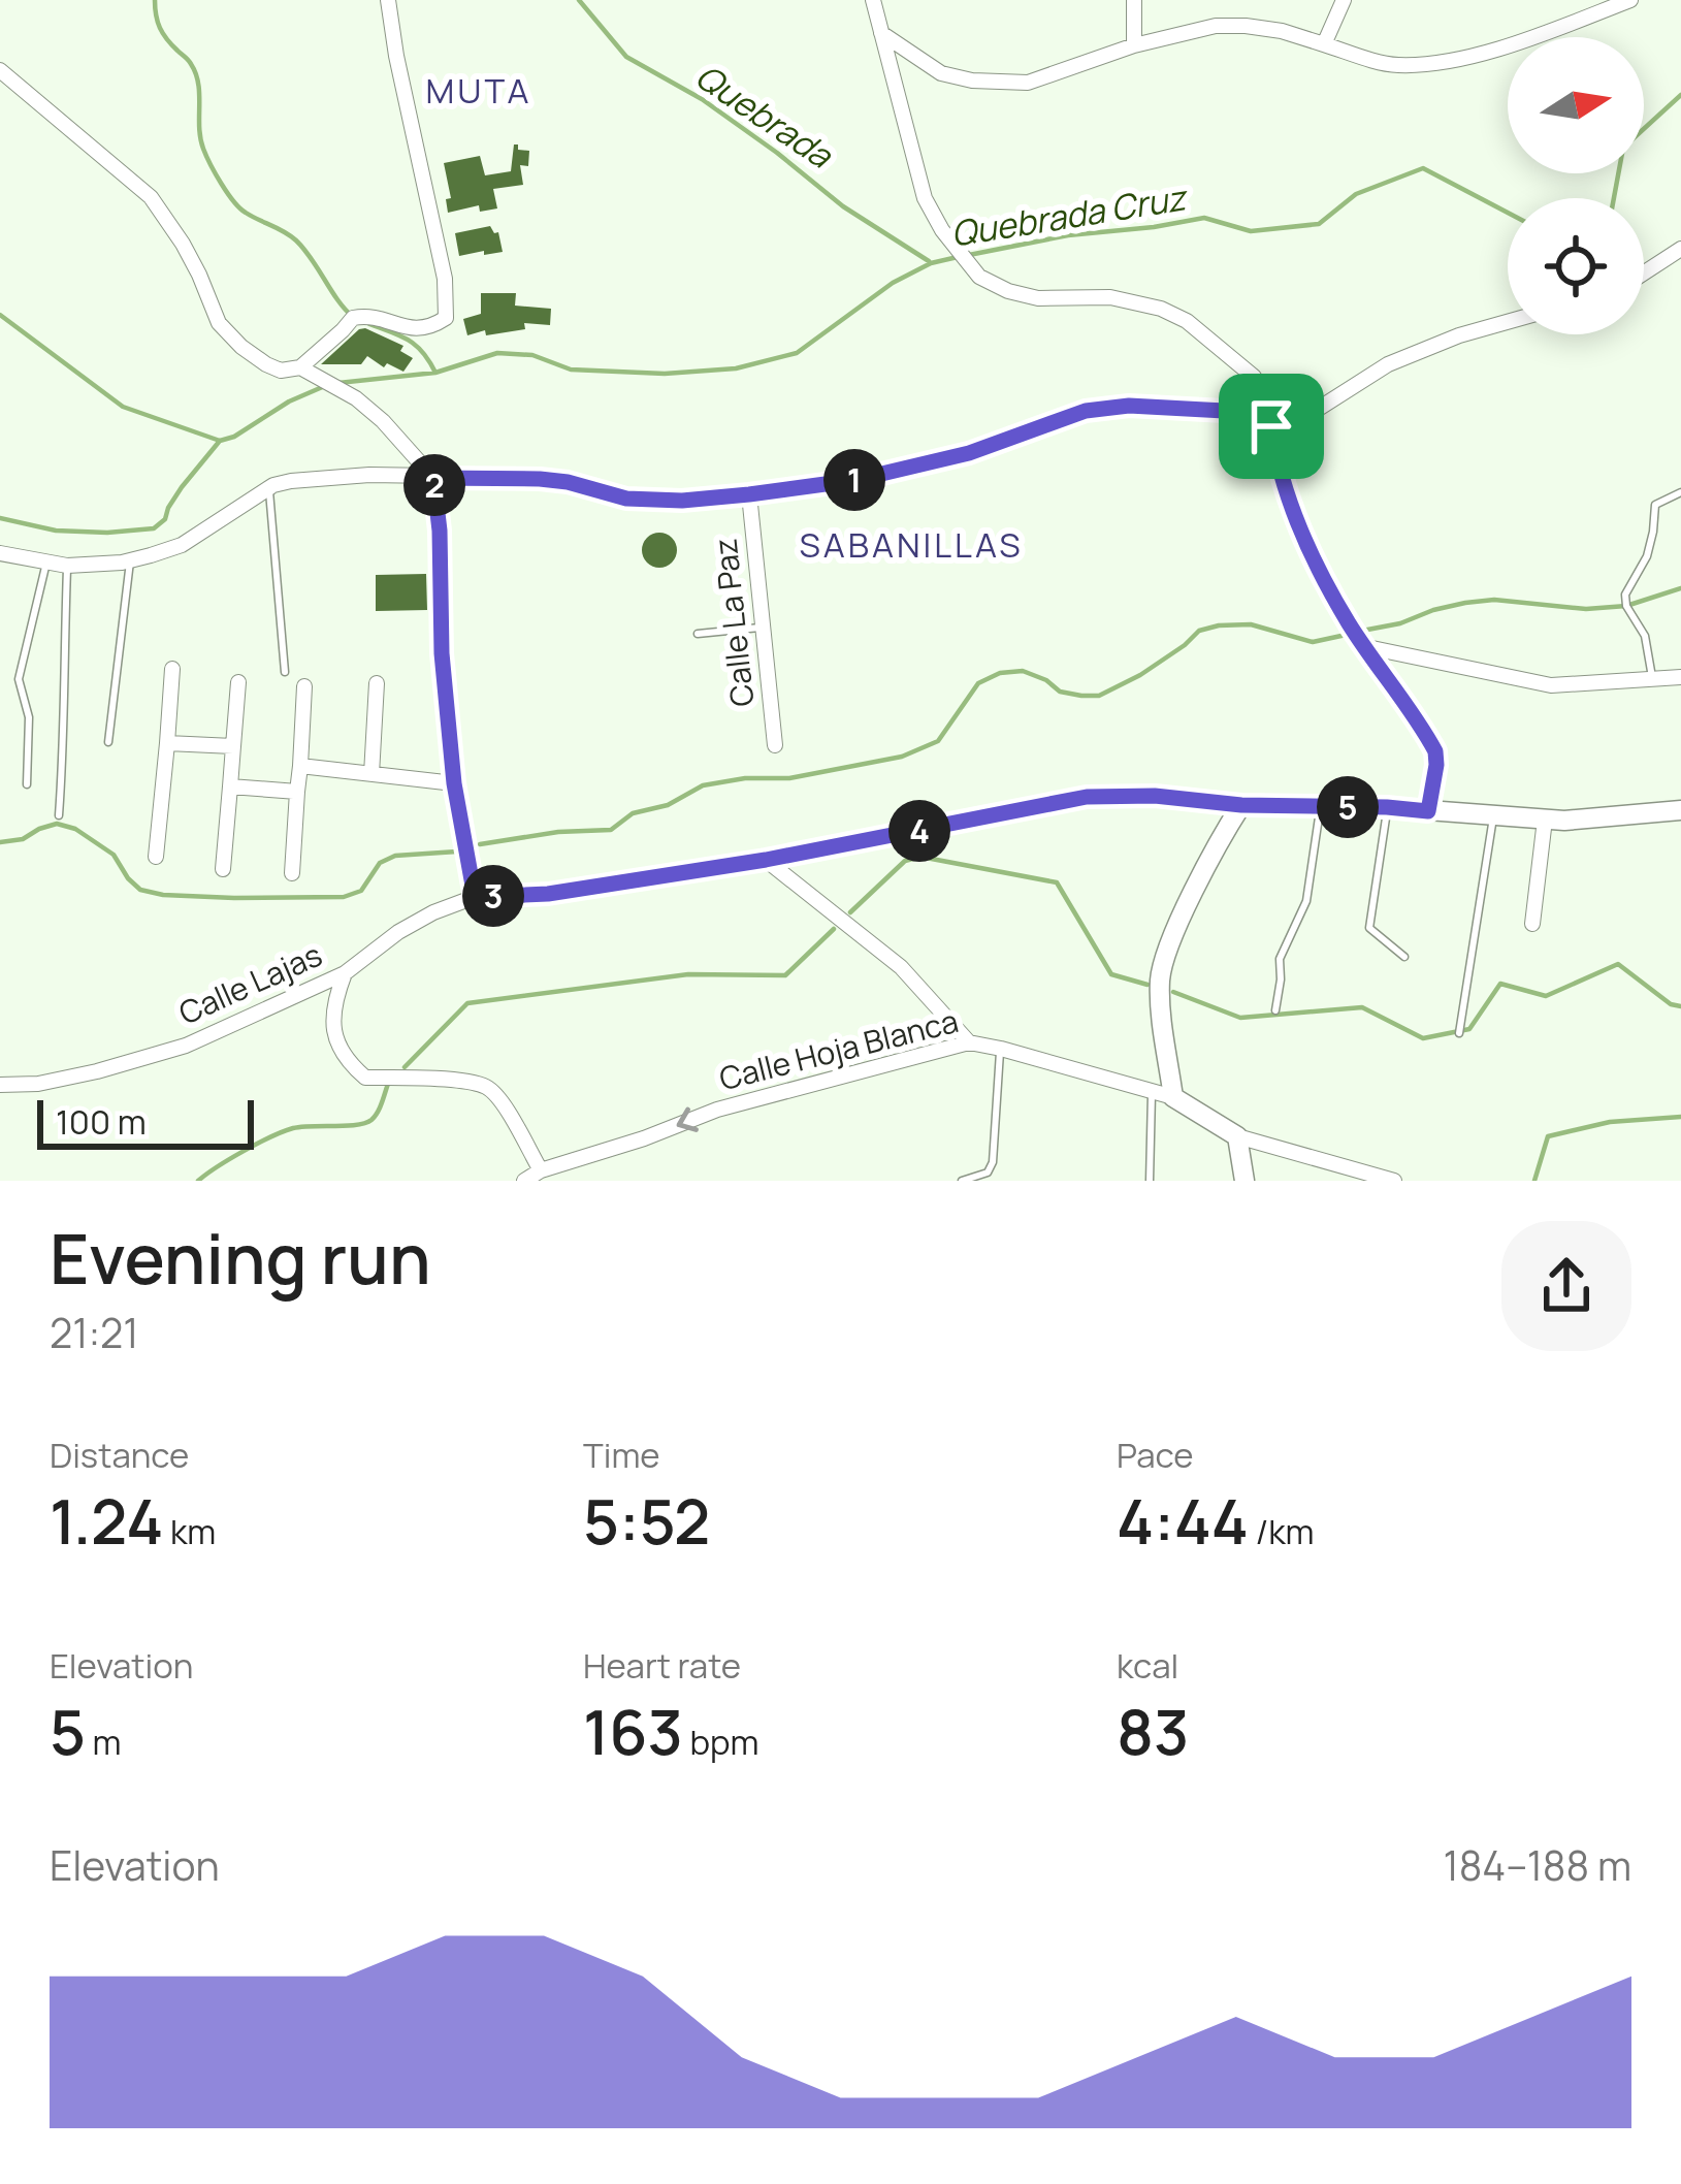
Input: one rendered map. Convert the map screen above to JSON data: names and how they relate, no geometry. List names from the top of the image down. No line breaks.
{"streets":{"street":["Calle La Paz","Calle Lajas","Calle Hoja Blanca"]},"one_way":["Calle Hoja Blanca"],"districts":["MUTA","SABANILLAS"],"water":["Quebrada","Quebrada Cruz"],"scale_bar":"100 m","north":"right","page":{"pins":["1","2","5","4","3"],"scale":"100 m","heading":["Evening run","21:21"],"stats":[["Distance","1.24 km"],["Time","5:52"],["Pace","4:44 /km"],["Elevation","5 m"],["Heart rate","163 bpm"],["kcal","83"]],"chart":["Elevation","184–188 m"]}}
